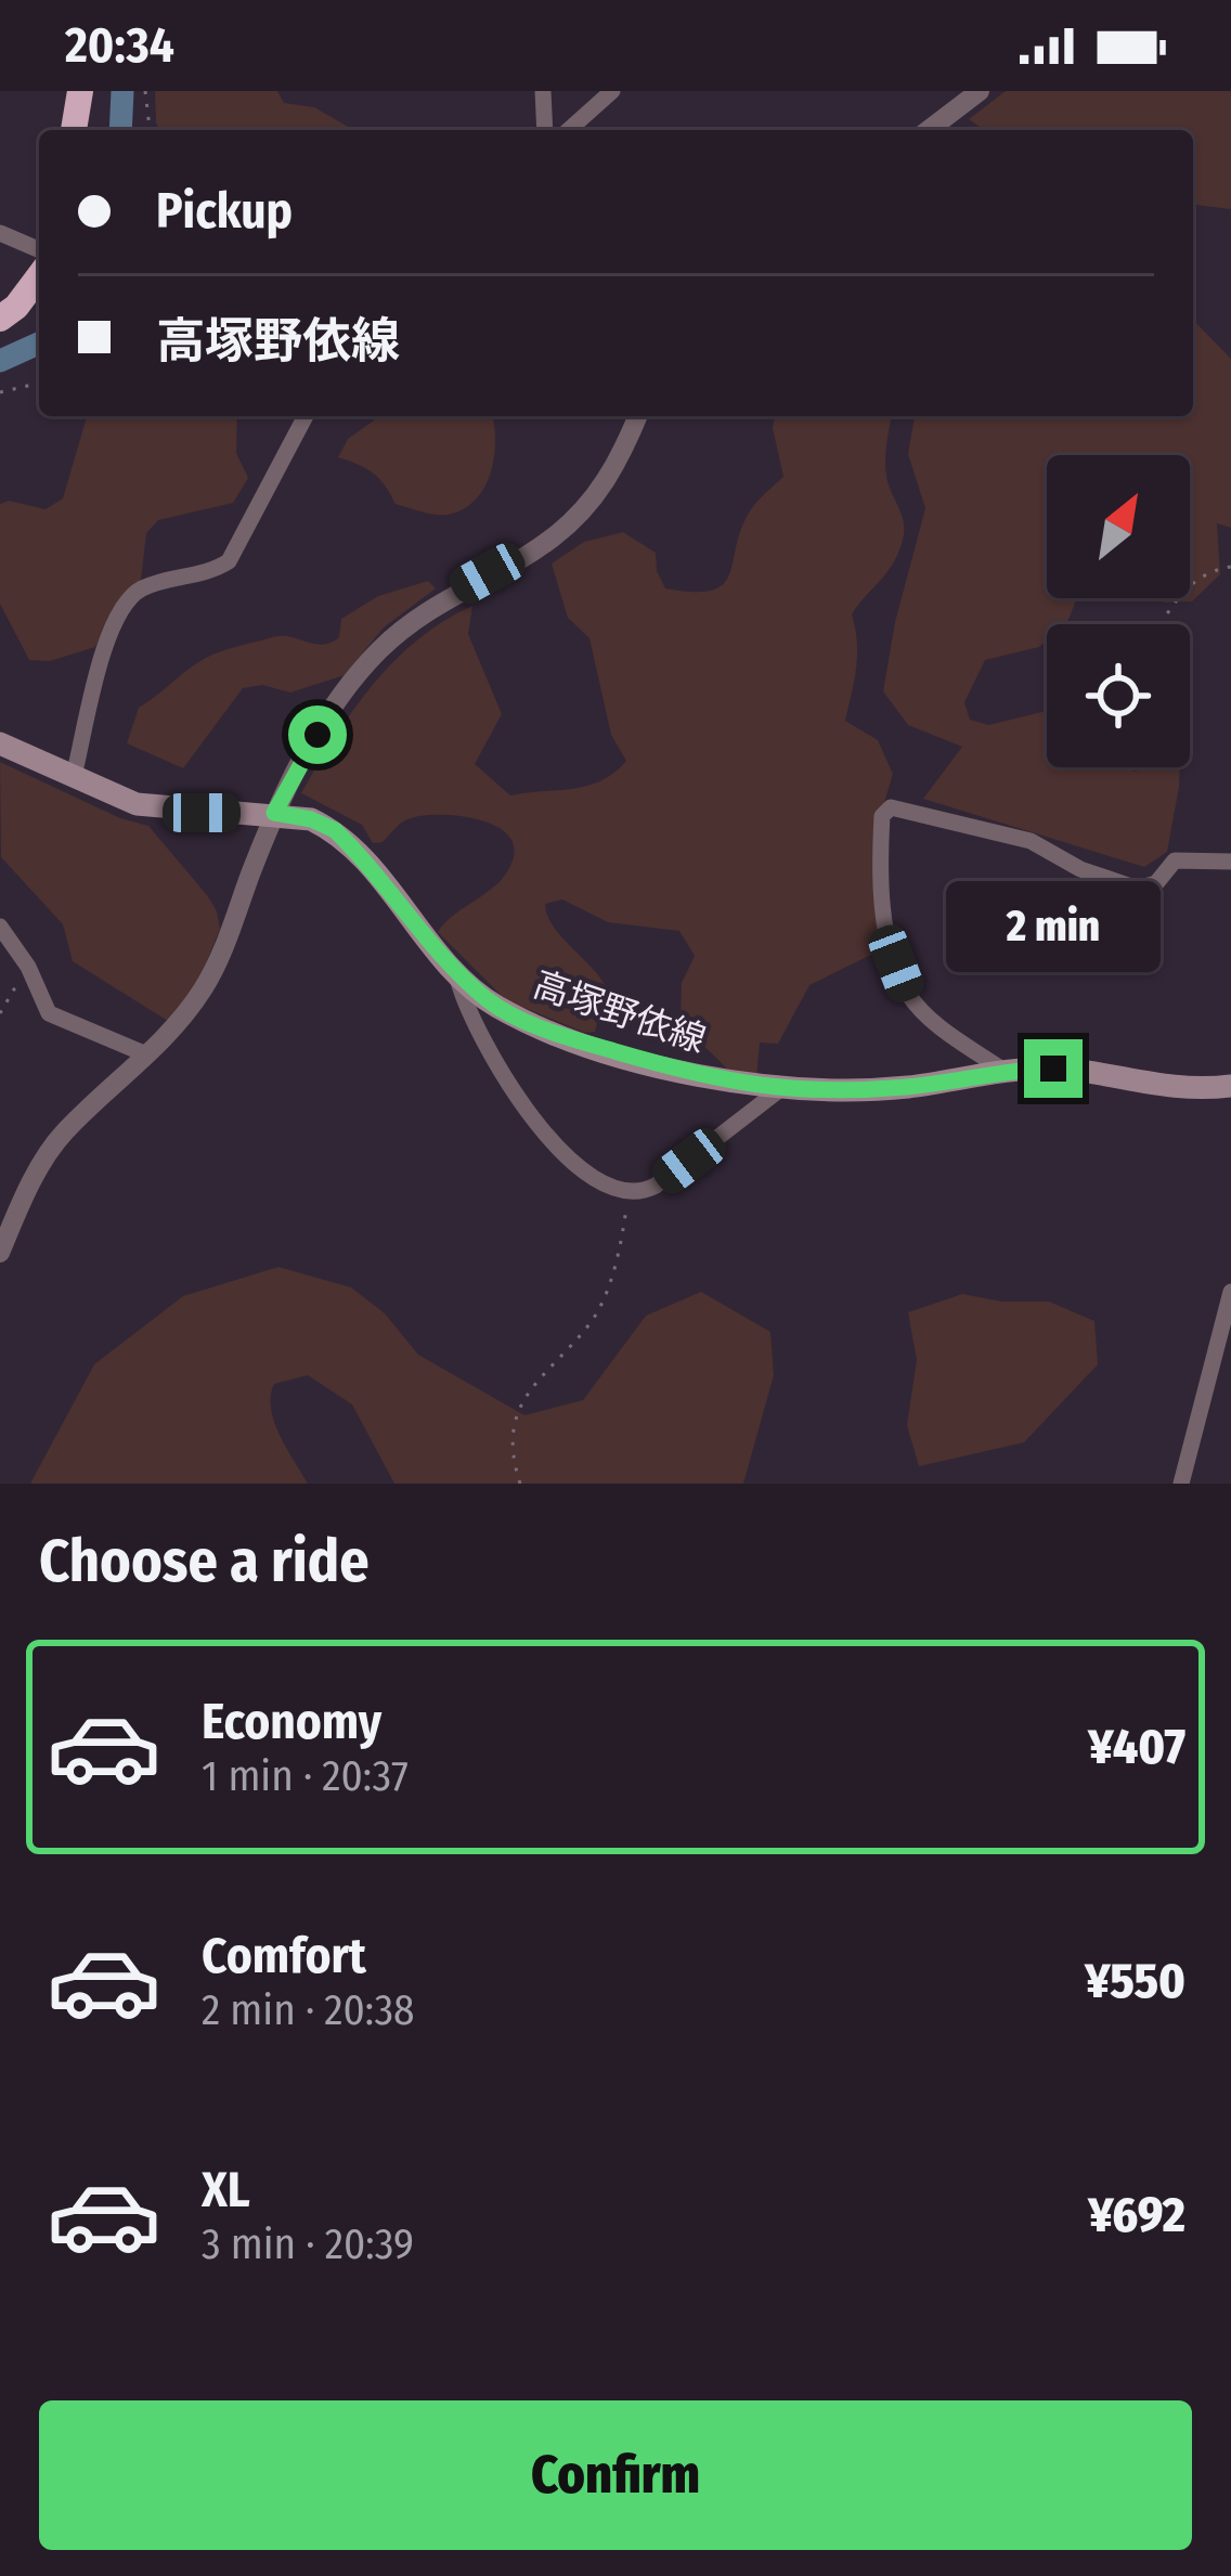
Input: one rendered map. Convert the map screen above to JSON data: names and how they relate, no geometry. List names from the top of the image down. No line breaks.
{"streets":{"main road":["高塚野依線"]},"north":"top right","page":{"status":"20:34","banner":["Pickup","高塚野依線"],"bubble":"2 min","heading":"Choose a ride","list":[{"name":"Economy","note":"1 min · 20:37","value":"¥407"},{"name":"Comfort","note":"2 min · 20:38","value":"¥550"},{"name":"XL","note":"3 min · 20:39","value":"¥692"}],"buttons":"Confirm"}}
